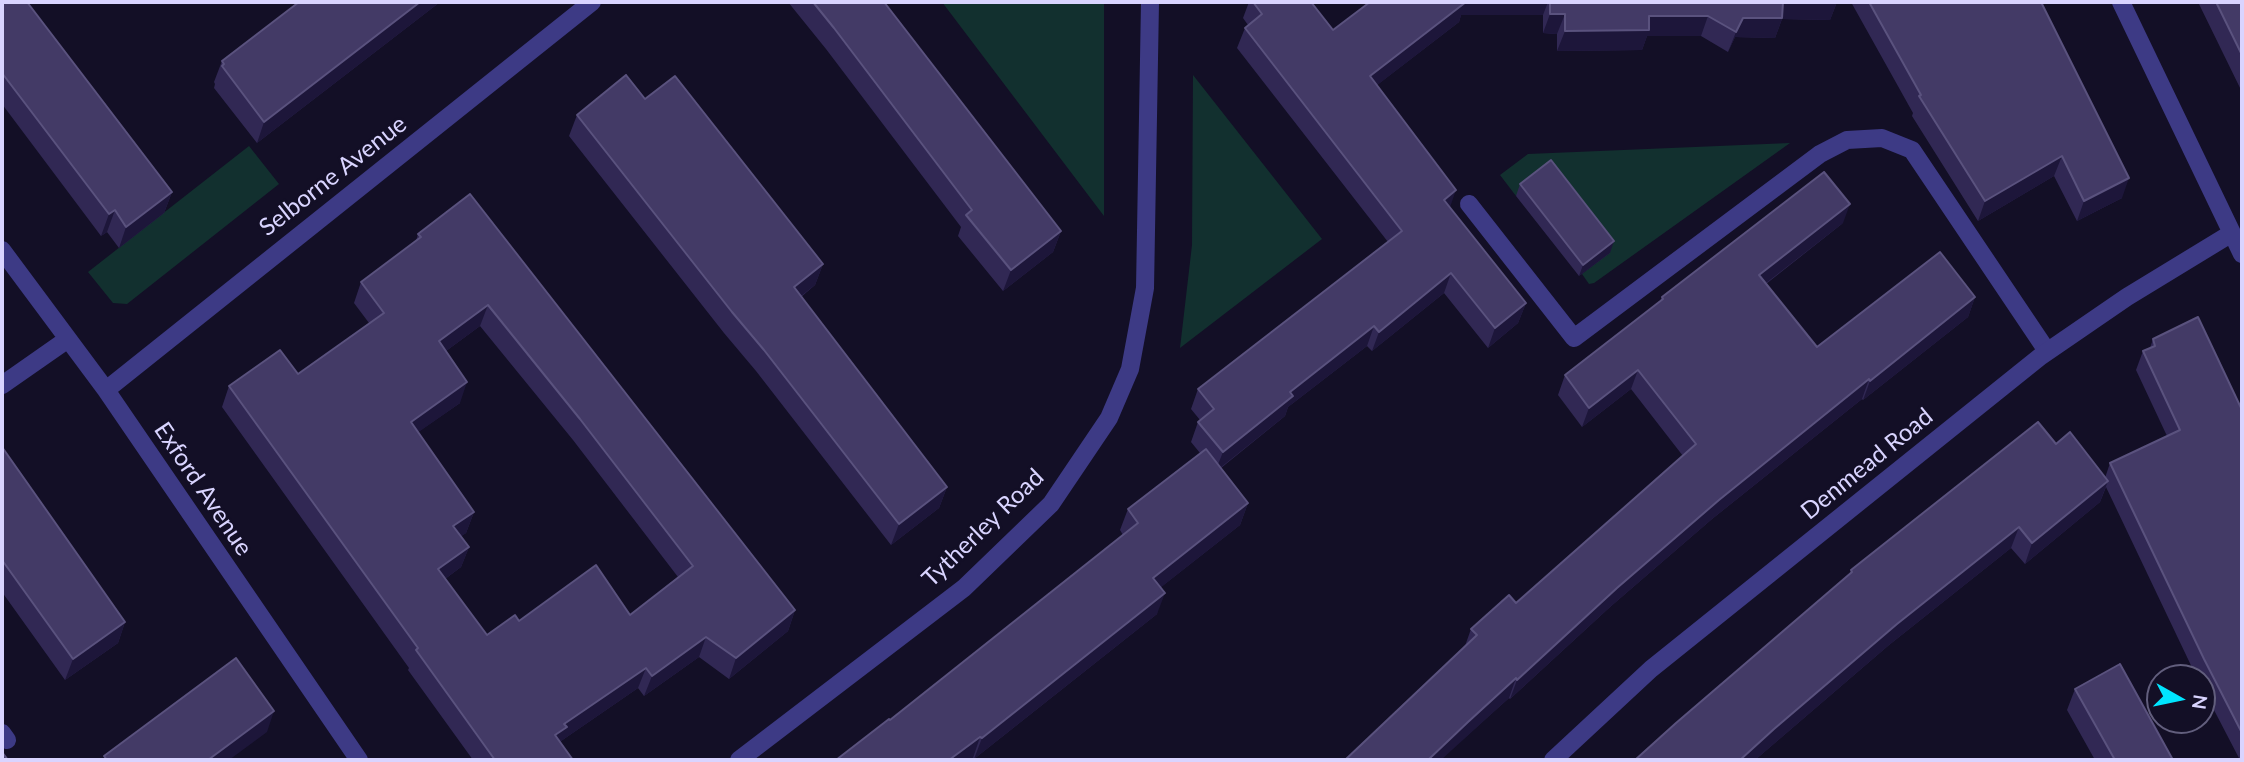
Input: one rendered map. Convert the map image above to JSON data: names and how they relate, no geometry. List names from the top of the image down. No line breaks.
{"streets":{"street":["Selborne Avenue","Denmead Road","Exford Avenue","Tytherley Road"]},"crossings":[["Selborne Avenue","Exford Avenue"]],"north":"right"}
